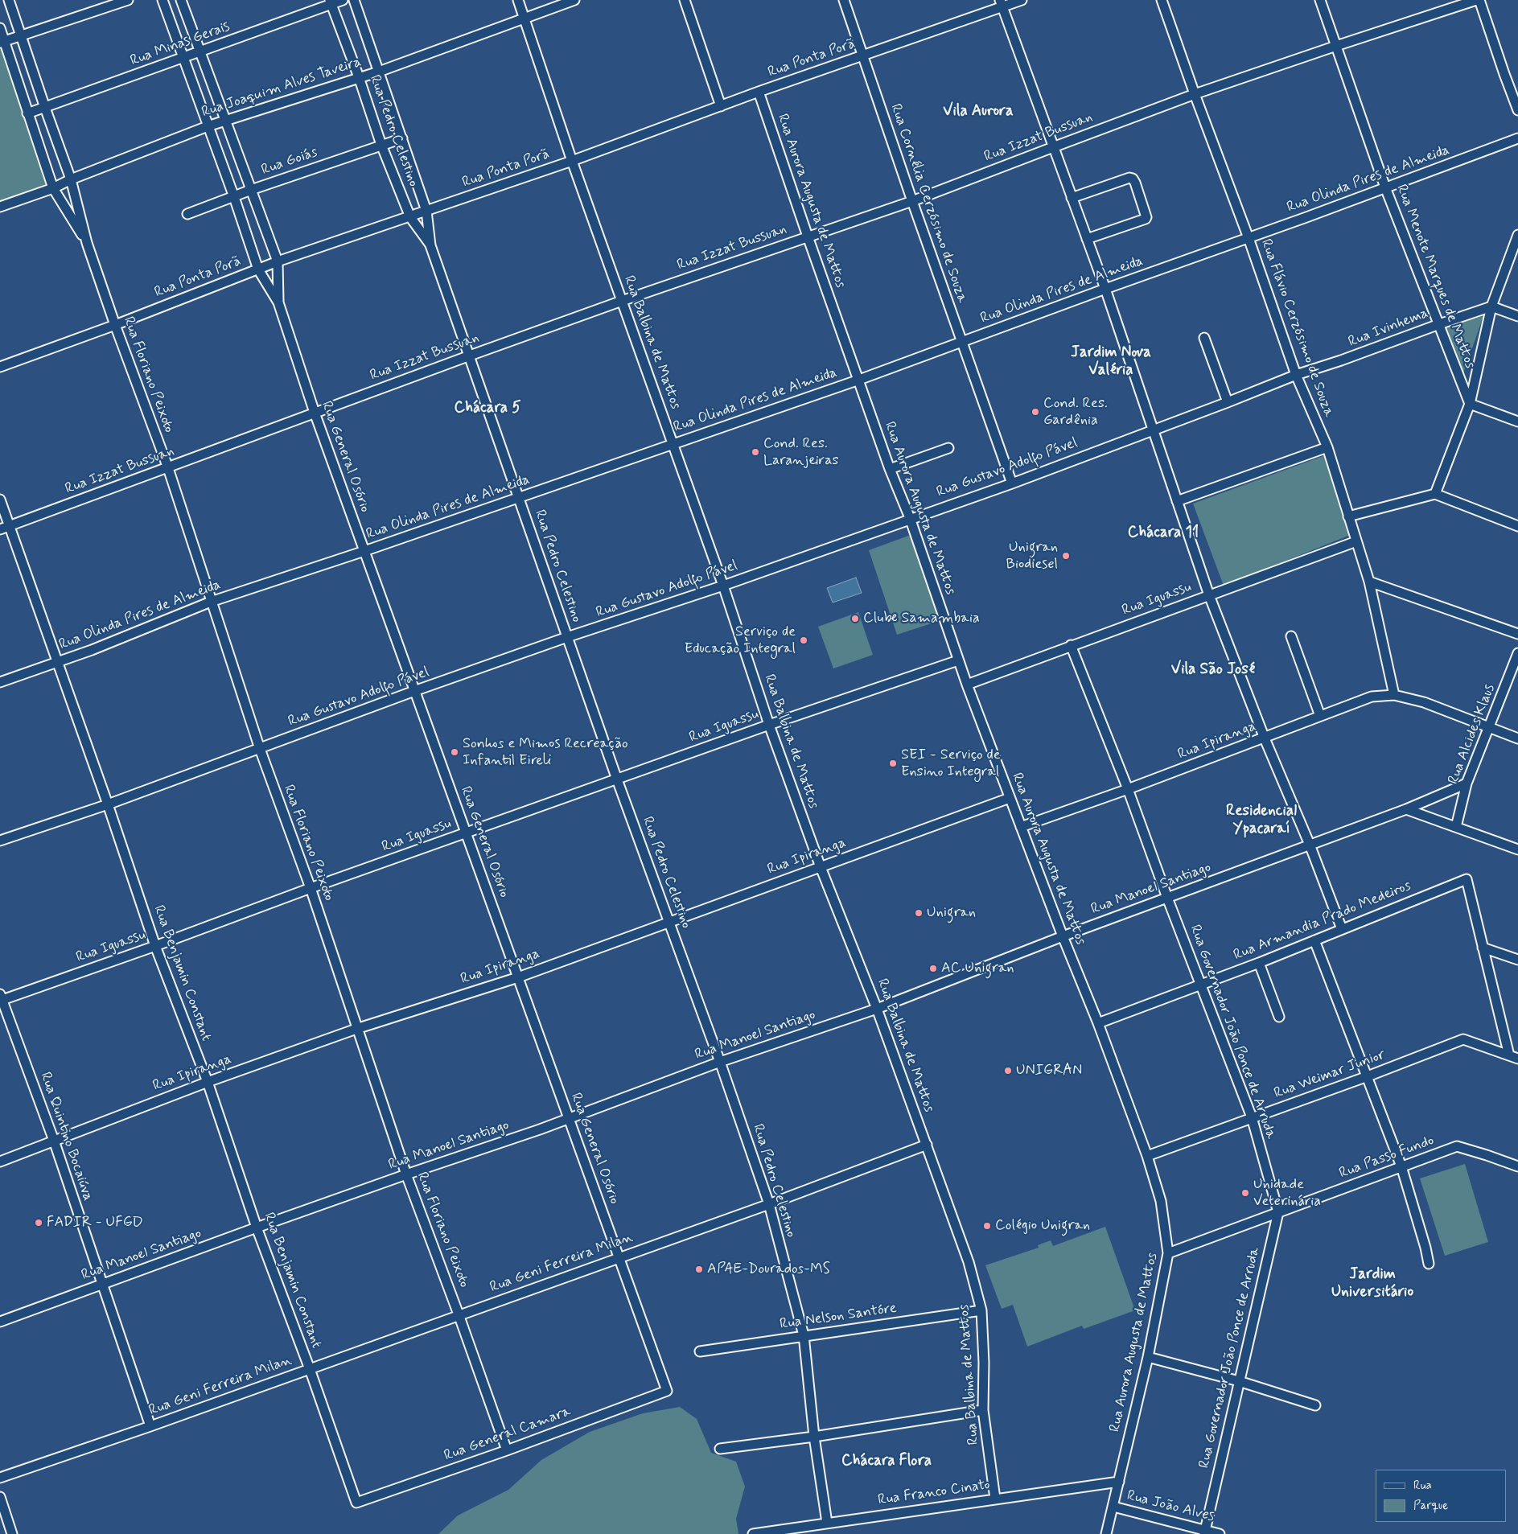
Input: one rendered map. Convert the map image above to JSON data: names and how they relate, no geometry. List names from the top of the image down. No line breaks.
{"streets":{"street":["Rua Minas Gerais","Rua Ponta Porã","Rua Joaquim Alves Taveira","Rua Pedro Celestino","Rua Izzat Bussuan","Rua Goiás","Rua Olinda Pires de Almeida","Rua Aurora Augusta de Mattos","Rua Cornélia Cerzósimo de Souza","Rua Menote Marques de Mattos","Rua Flávio Cerzósimo de Souza","Rua Ivinhema","Rua Balbina de Mattos","Rua Floriano Peixoto","Rua General Osório","Rua Gustavo Adolfo Pável","Rua Iguassu","Rua Alcides Klaus","Rua Ipiranga","Rua Manoel Santiago","Rua Armandia Prado Medeiros","Rua Benjamin Constant","Rua Governador João Ponce de Arruda","Rua Weimar Junior","Rua Quintino Bocaiúva","Rua Passo Fundo","Rua Geni Ferreira Milan","Rua Nelson Santóre","Rua General Camara","Rua Franco Cinato","Rua João Alves"]},"crossings":[["Rua Minas Gerais","Rua Pedro Celestino"],["Rua Minas Gerais","Rua Floriano Peixoto"],["Rua Minas Gerais","Rua General Osório"],["Rua Ponta Porã","Rua Pedro Celestino"],["Rua Ponta Porã","Rua Aurora Augusta de Mattos"],["Rua Ponta Porã","Rua Cornélia Cerzósimo de Souza"],["Rua Ponta Porã","Rua Balbina de Mattos"],["Rua Ponta Porã","Rua Floriano Peixoto"],["Rua Ponta Porã","Rua General Osório"],["Rua Joaquim Alves Taveira","Rua Pedro Celestino"],["Rua Joaquim Alves Taveira","Rua Balbina de Mattos"],["Rua Joaquim Alves Taveira","Rua Floriano Peixoto"],["Rua Joaquim Alves Taveira","Rua General Osório"],["Rua Pedro Celestino","Rua Izzat Bussuan"],["Rua Pedro Celestino","Rua Goiás"],["Rua Pedro Celestino","Rua Olinda Pires de Almeida"],["Rua Pedro Celestino","Rua Gustavo Adolfo Pável"],["Rua Pedro Celestino","Rua Iguassu"],["Rua Pedro Celestino","Rua Ipiranga"],["Rua Pedro Celestino","Rua Manoel Santiago"],["Rua Pedro Celestino","Rua Geni Ferreira Milan"],["Rua Pedro Celestino","Rua Nelson Santóre"],["Rua Pedro Celestino","Rua Franco Cinato"],["Rua Izzat Bussuan","Rua Aurora Augusta de Mattos"],["Rua Izzat Bussuan","Rua Cornélia Cerzósimo de Souza"],["Rua Izzat Bussuan","Rua Menote Marques de Mattos"],["Rua Izzat Bussuan","Rua Flávio Cerzósimo de Souza"],["Rua Izzat Bussuan","Rua Balbina de Mattos"],["Rua Izzat Bussuan","Rua Floriano Peixoto"],["Rua Izzat Bussuan","Rua General Osório"],["Rua Izzat Bussuan","Rua Benjamin Constant"],["Rua Goiás","Rua General Osório"],["Rua Olinda Pires de Almeida","Rua Aurora Augusta de Mattos"],["Rua Olinda Pires de Almeida","Rua Cornélia Cerzósimo de Souza"],["Rua Olinda Pires de Almeida","Rua Menote Marques de Mattos"],["Rua Olinda Pires de Almeida","Rua Flávio Cerzósimo de Souza"],["Rua Olinda Pires de Almeida","Rua Balbina de Mattos"],["Rua Olinda Pires de Almeida","Rua Floriano Peixoto"],["Rua Olinda Pires de Almeida","Rua General Osório"],["Rua Olinda Pires de Almeida","Rua Benjamin Constant"],["Rua Aurora Augusta de Mattos","Rua Gustavo Adolfo Pável"],["Rua Aurora Augusta de Mattos","Rua Iguassu"],["Rua Aurora Augusta de Mattos","Rua Ipiranga"],["Rua Aurora Augusta de Mattos","Rua Manoel Santiago"],["Rua Aurora Augusta de Mattos","Rua Armandia Prado Medeiros"],["Rua Aurora Augusta de Mattos","Rua Weimar Junior"],["Rua Aurora Augusta de Mattos","Rua Passo Fundo"],["Rua Aurora Augusta de Mattos","Rua Franco Cinato"],["Rua Aurora Augusta de Mattos","Rua João Alves"],["Rua Cornélia Cerzósimo de Souza","Rua Gustavo Adolfo Pável"],["Rua Menote Marques de Mattos","Rua Ivinhema"],["Rua Flávio Cerzósimo de Souza","Rua Gustavo Adolfo Pável"],["Rua Flávio Cerzósimo de Souza","Rua Iguassu"],["Rua Flávio Cerzósimo de Souza","Rua Ipiranga"],["Rua Ivinhema","Rua Gustavo Adolfo Pável"],["Rua Balbina de Mattos","Rua Gustavo Adolfo Pável"],["Rua Balbina de Mattos","Rua Iguassu"],["Rua Balbina de Mattos","Rua Ipiranga"],["Rua Balbina de Mattos","Rua Manoel Santiago"],["Rua Balbina de Mattos","Rua Geni Ferreira Milan"],["Rua Balbina de Mattos","Rua Nelson Santóre"],["Rua Balbina de Mattos","Rua Franco Cinato"],["Rua Floriano Peixoto","Rua Gustavo Adolfo Pável"],["Rua Floriano Peixoto","Rua Iguassu"],["Rua Floriano Peixoto","Rua Ipiranga"],["Rua Floriano Peixoto","Rua Manoel Santiago"],["Rua Floriano Peixoto","Rua Geni Ferreira Milan"],["Rua Floriano Peixoto","Rua General Camara"],["Rua General Osório","Rua Gustavo Adolfo Pável"],["Rua General Osório","Rua Iguassu"],["Rua General Osório","Rua Ipiranga"],["Rua General Osório","Rua Manoel Santiago"],["Rua General Osório","Rua Geni Ferreira Milan"],["Rua General Osório","Rua General Camara"],["Rua Gustavo Adolfo Pável","Rua Benjamin Constant"],["Rua Iguassu","Rua Benjamin Constant"],["Rua Iguassu","Rua Governador João Ponce de Arruda"],["Rua Iguassu","Rua Quintino Bocaiúva"],["Rua Alcides Klaus","Rua Ipiranga"],["Rua Alcides Klaus","Rua Manoel Santiago"],["Rua Ipiranga","Rua Benjamin Constant"],["Rua Ipiranga","Rua Governador João Ponce de Arruda"],["Rua Ipiranga","Rua Quintino Bocaiúva"],["Rua Manoel Santiago","Rua Benjamin Constant"],["Rua Manoel Santiago","Rua Governador João Ponce de Arruda"],["Rua Manoel Santiago","Rua Quintino Bocaiúva"],["Rua Armandia Prado Medeiros","Rua Governador João Ponce de Arruda"],["Rua Benjamin Constant","Rua Geni Ferreira Milan"],["Rua Benjamin Constant","Rua General Camara"],["Rua Governador João Ponce de Arruda","Rua Weimar Junior"],["Rua Governador João Ponce de Arruda","Rua Passo Fundo"],["Rua Governador João Ponce de Arruda","Rua João Alves"],["Rua Quintino Bocaiúva","Rua Geni Ferreira Milan"]],"districts":["Vila Aurora","Jardim Nova Valéria","Chácara 5","Chácara 11","Vila São José","Residencial Ypacaraí","Jardim Universitário","Chácara Flora"],"places":["Cond. Res. Gardênia","Cond. Res. Laranjeiras","Unigran Biodiesel","Clube Samambaia","Serviço de Educação Integral","Sonhos e Mimos Recreação Infantil Eireli","SEI - Serviço de Ensino Integral","Unigran","AC Unigran","UNIGRAN","Unidade Veterinária","FADIR - UFGD","Colégio Unigran","APAE-Dourados-MS"],"legend":["Rua","Parque"]}
